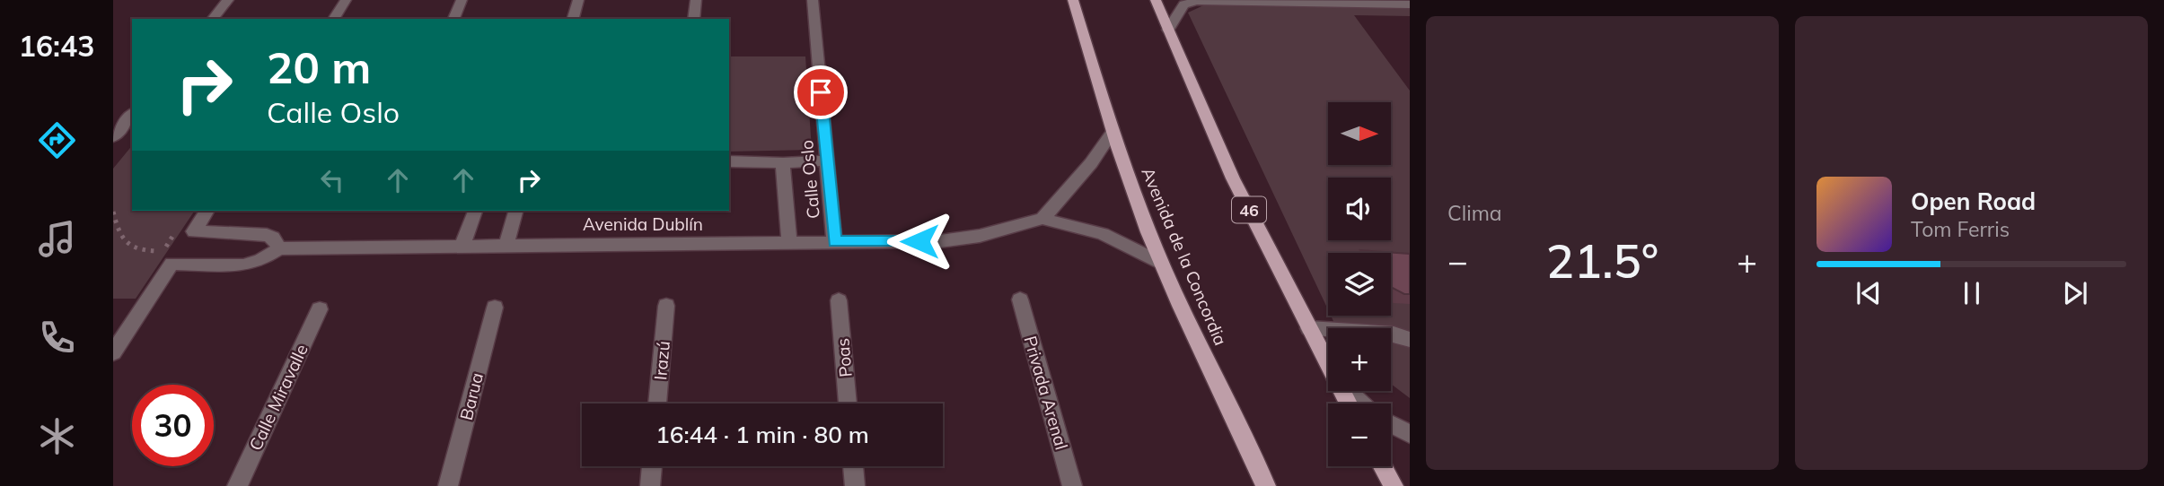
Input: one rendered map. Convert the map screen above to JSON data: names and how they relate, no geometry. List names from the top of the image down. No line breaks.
{"streets":{"main road":["46","Avenida de la Concordia"],"street":["Calle Oslo","Avenida Dublín","Poas","Irazú","Privada Arenal","Barua","Calle Miravalle"]},"crossings":[["Calle Oslo","Avenida Dublín"],["Avenida Dublín","Avenida de la Concordia"]],"north":"right","page":{"tabs":"16:43","tile":"Clima","turn":["20 m","Calle Oslo"],"map_buttons":["+","−"],"song":["Open Road","Tom Ferris"],"heat":["−","21.5°","+"],"limit":"30","trip":"16:44 · 1 min · 80 m"}}
